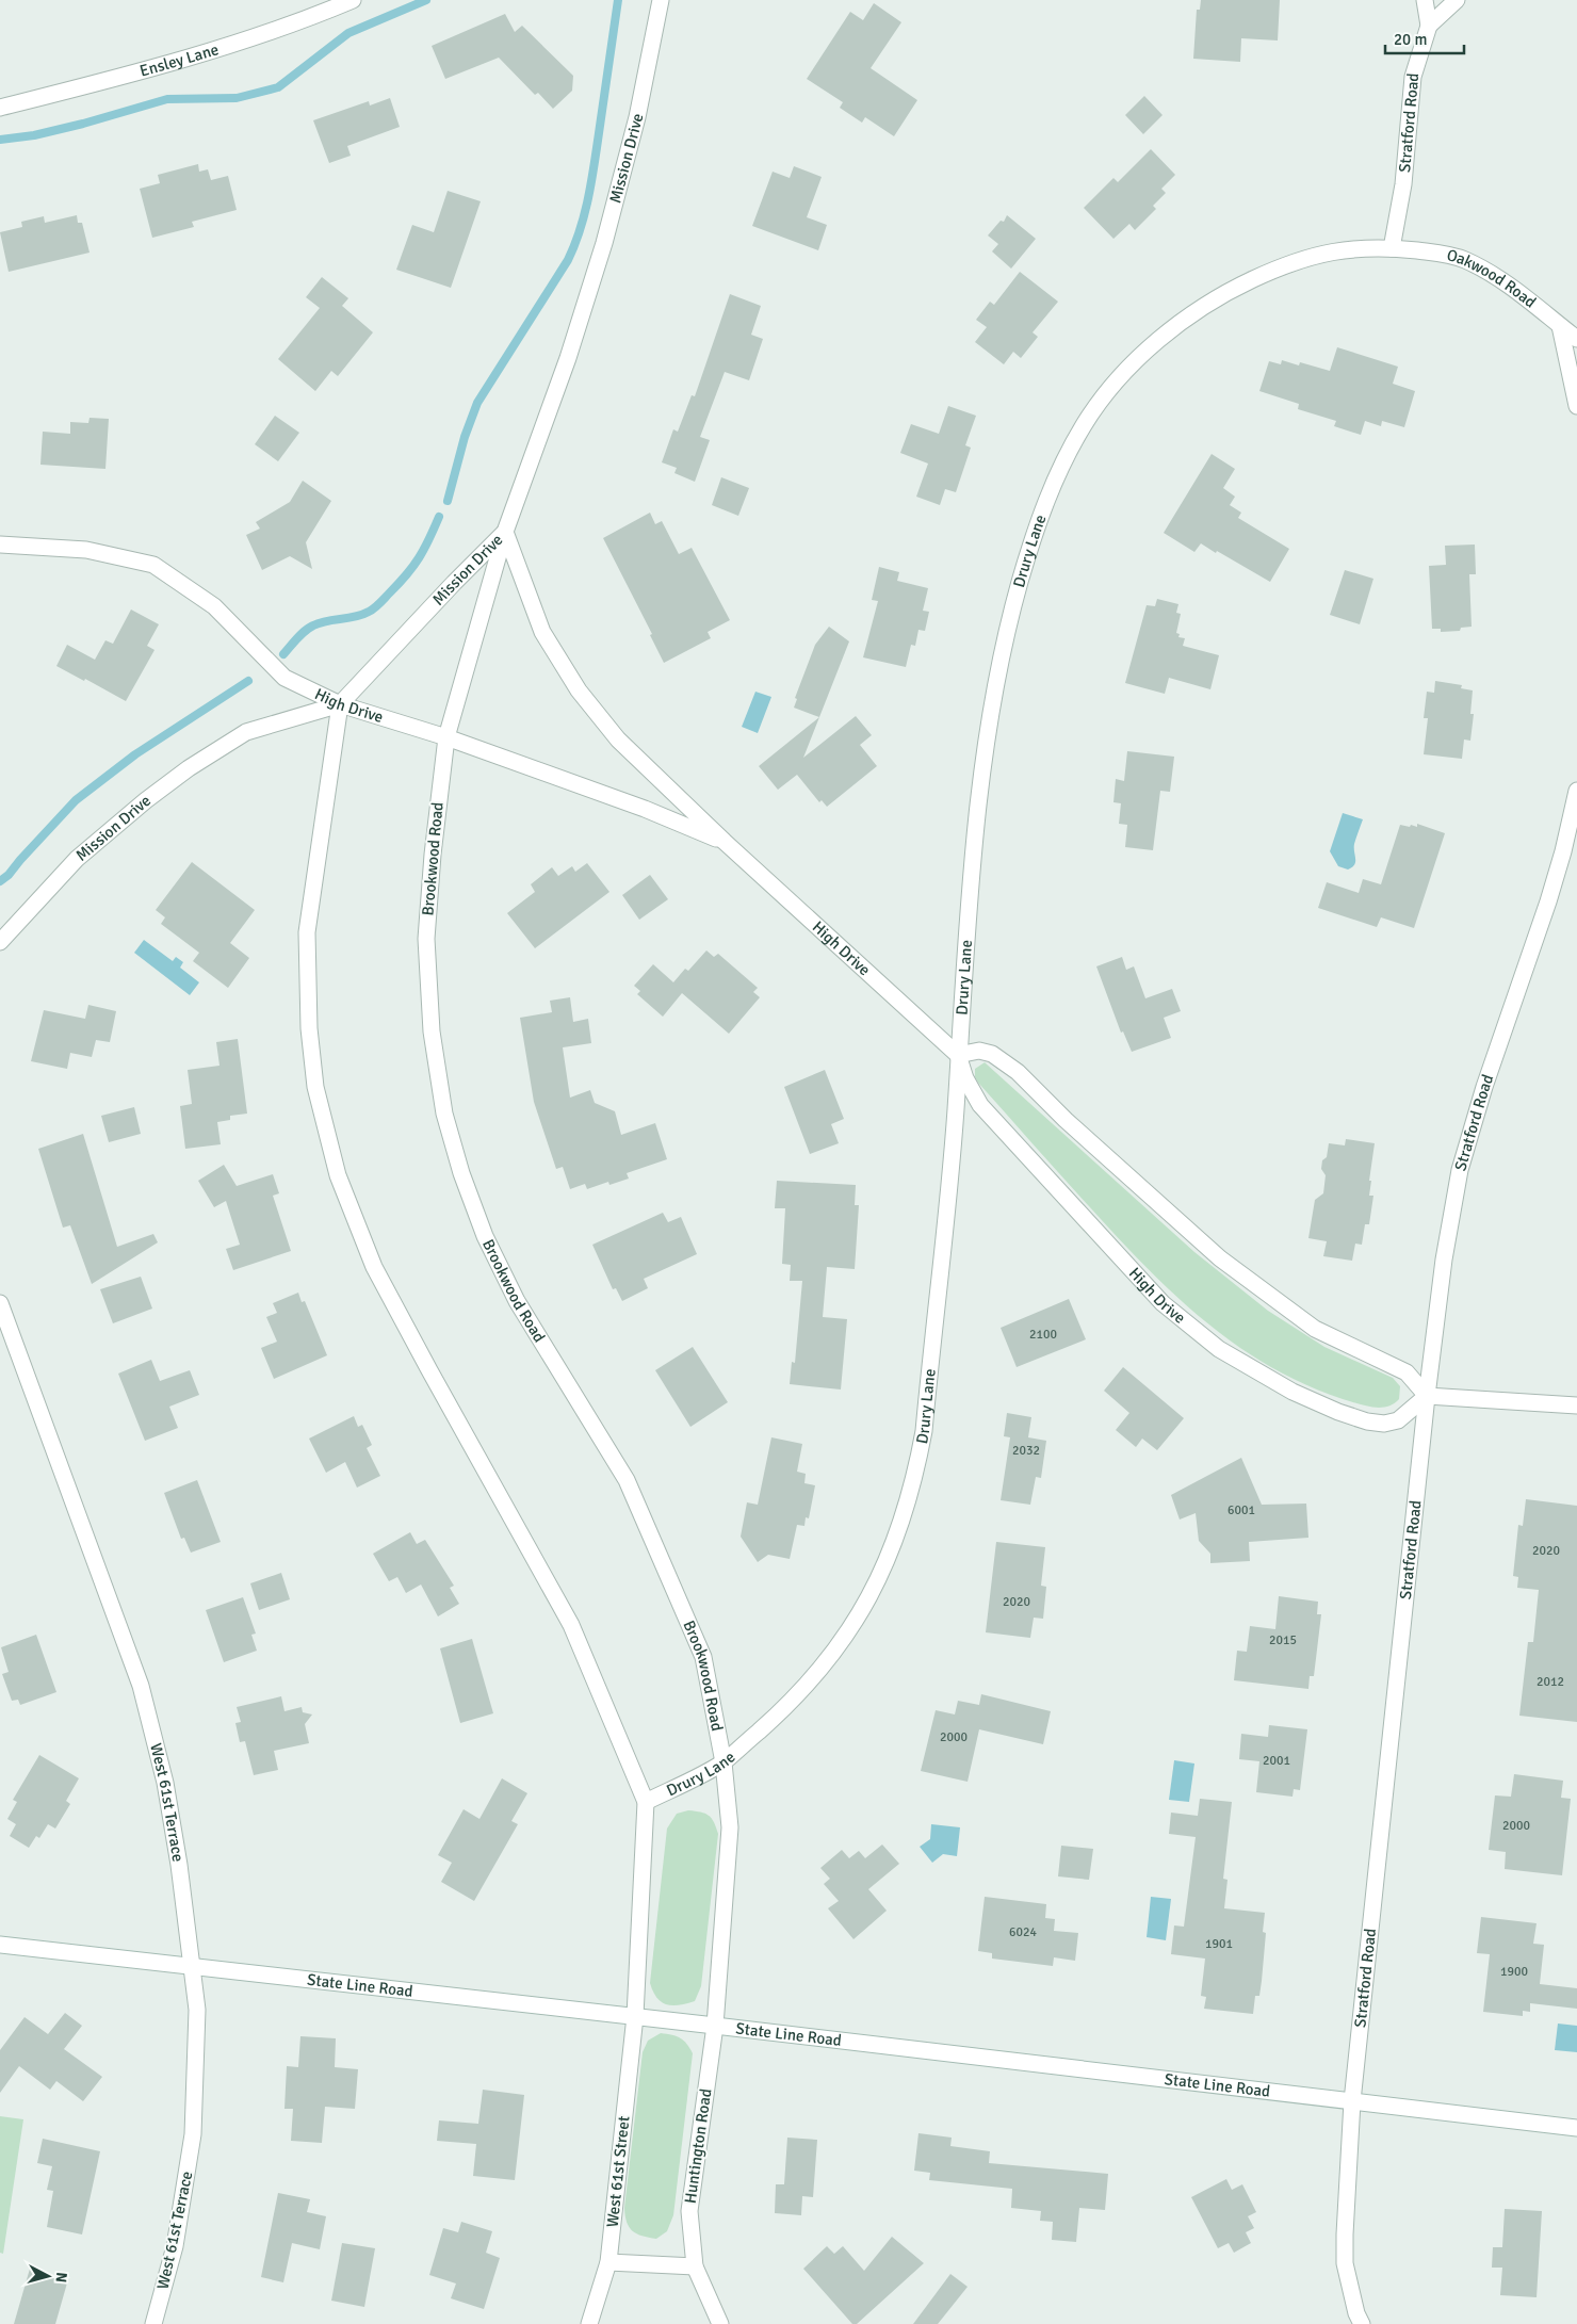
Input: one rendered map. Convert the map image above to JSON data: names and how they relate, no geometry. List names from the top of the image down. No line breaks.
{"streets":{"street":["Ensley Lane","Stratford Road","Mission Drive","Oakwood Road","Drury Lane","High Drive","Brookwood Road","West 61st Terrace","State Line Road","Huntington Road","West 61st Street"]},"crossings":[["Stratford Road","Oakwood Road"],["Stratford Road","Drury Lane"],["Stratford Road","High Drive"],["Stratford Road","State Line Road"],["Mission Drive","High Drive"],["Mission Drive","Brookwood Road"],["Oakwood Road","Drury Lane"],["Drury Lane","High Drive"],["Drury Lane","Brookwood Road"],["High Drive","Brookwood Road"],["Brookwood Road","State Line Road"],["Brookwood Road","Huntington Road"],["West 61st Terrace","State Line Road"],["State Line Road","Huntington Road"],["State Line Road","West 61st Street"]],"house_numbers":["2100","2032","6001","2020","2020","2015","2012","2000","2001","2000","6024","1901","1900"],"scale_bar":"20 m","north":"right"}
